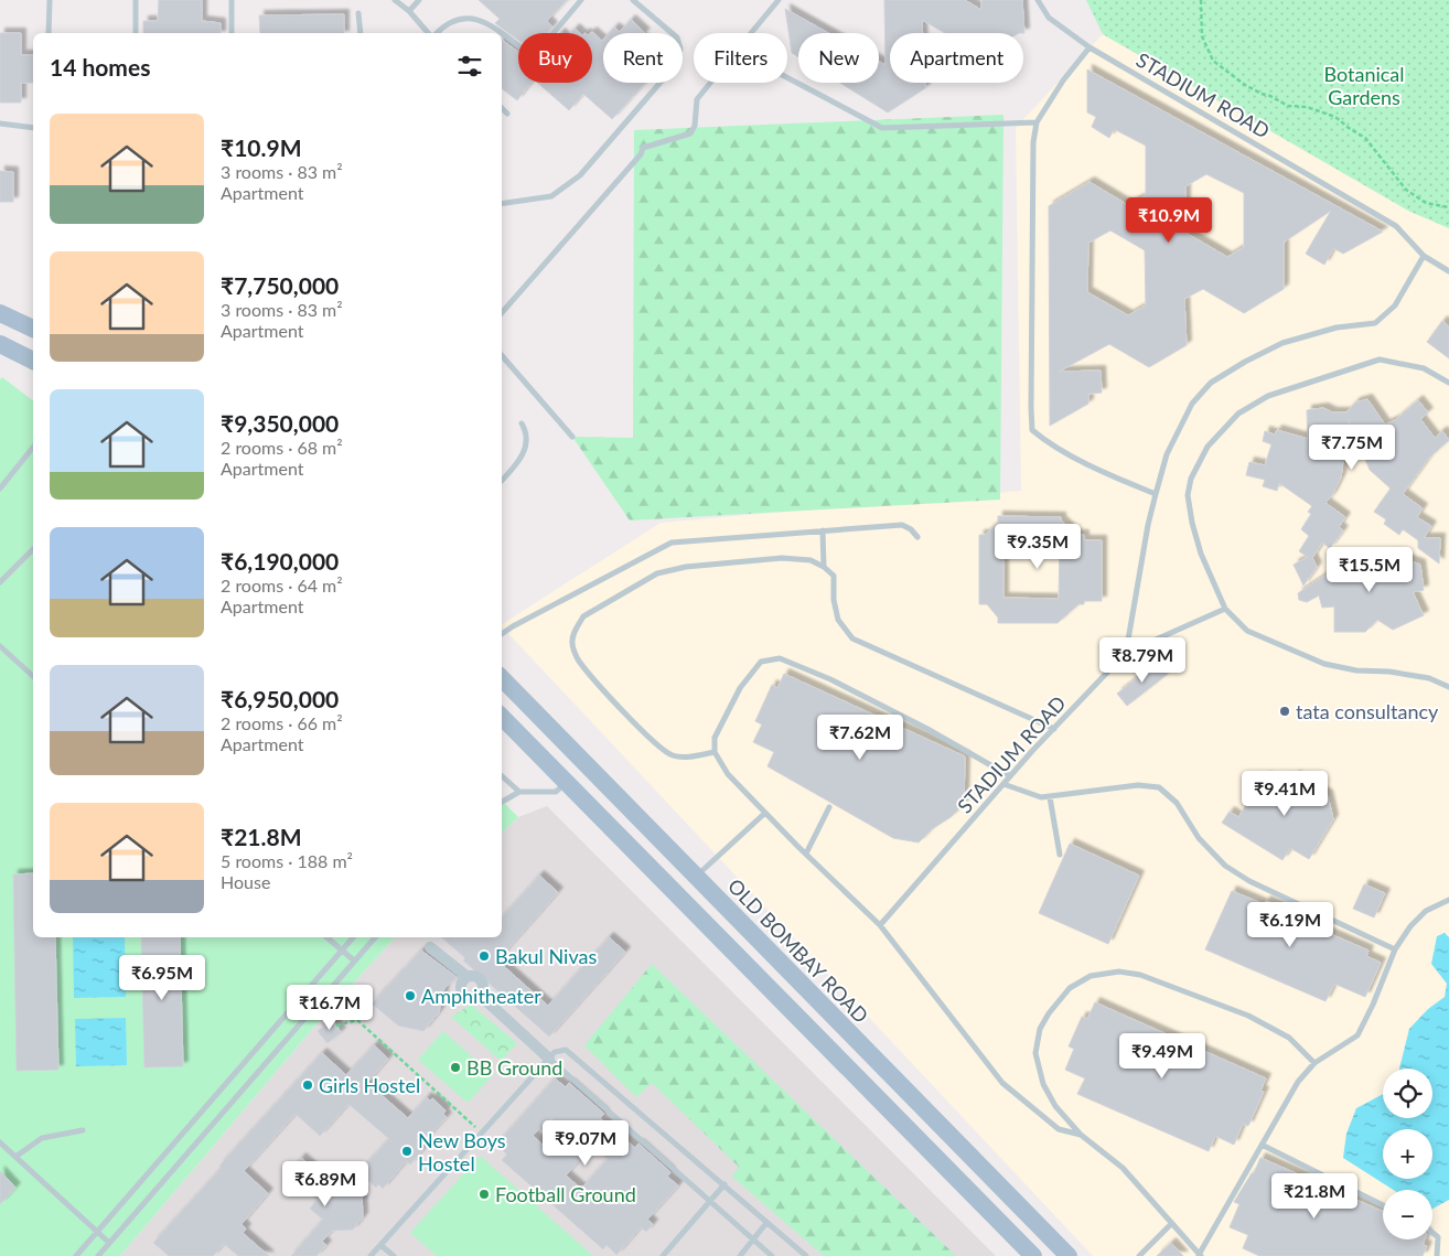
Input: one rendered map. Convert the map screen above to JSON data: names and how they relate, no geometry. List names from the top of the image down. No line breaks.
{"streets":{"main road":["OLD BOMBAY ROAD"],"lane":["STADIUM ROAD"]},"parks":["Botanical Gardens"],"places":["tata consultancy","Bakul Nivas","Amphitheater","BB Ground","Girls Hostel","New Boys Hostel","Football Ground"],"page":{"chip":["Buy","Rent","Filters","New","Apartment"],"heading":"14 homes","list":[{"name":"₹10.9M","note":"3 rooms · 83 m² · Apartment"},{"name":"₹7,750,000","note":"3 rooms · 83 m² · Apartment"},{"name":"₹9,350,000","note":"2 rooms · 68 m² · Apartment"},{"name":"₹6,190,000","note":"2 rooms · 64 m² · Apartment"},{"name":"₹6,950,000","note":"2 rooms · 66 m² · Apartment"},{"name":"₹21.8M","note":"5 rooms · 188 m² · House"}],"price":["₹10.9M","₹7.75M","₹9.35M","₹15.5M","₹8.79M","₹7.62M","₹9.41M","₹6.19M","₹6.95M","₹16.7M","₹9.49M","₹9.07M","₹6.89M","₹21.8M"],"map_buttons":["+","−"]}}
